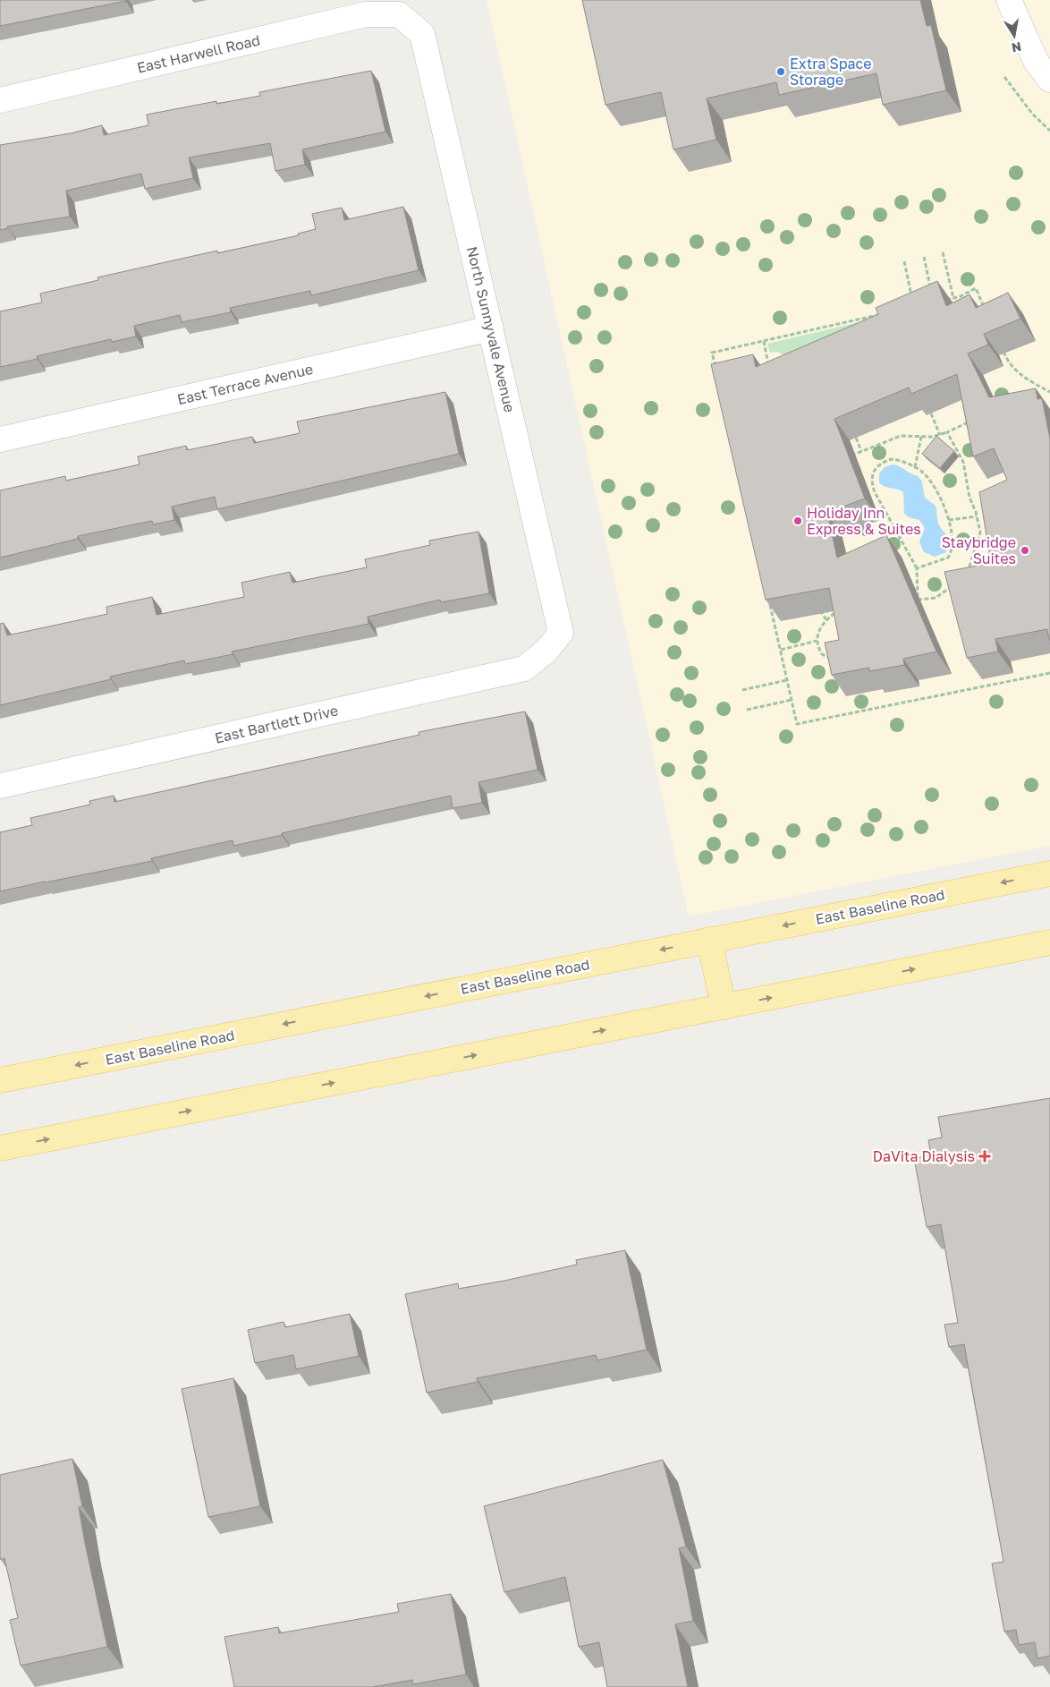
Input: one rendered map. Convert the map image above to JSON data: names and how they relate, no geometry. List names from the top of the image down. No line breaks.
{"streets":{"main road":["East Baseline Road"],"street":["East Harwell Road","North Sunnyvale Avenue","East Terrace Avenue","East Bartlett Drive"]},"crossings":[["East Harwell Road","North Sunnyvale Avenue"],["North Sunnyvale Avenue","East Terrace Avenue"],["North Sunnyvale Avenue","East Bartlett Drive"]],"places":{"other":["Extra Space Storage","Holiday Inn Express & Suites","Staybridge Suites"],"health":["DaVita Dialysis"]},"north":"bottom"}
